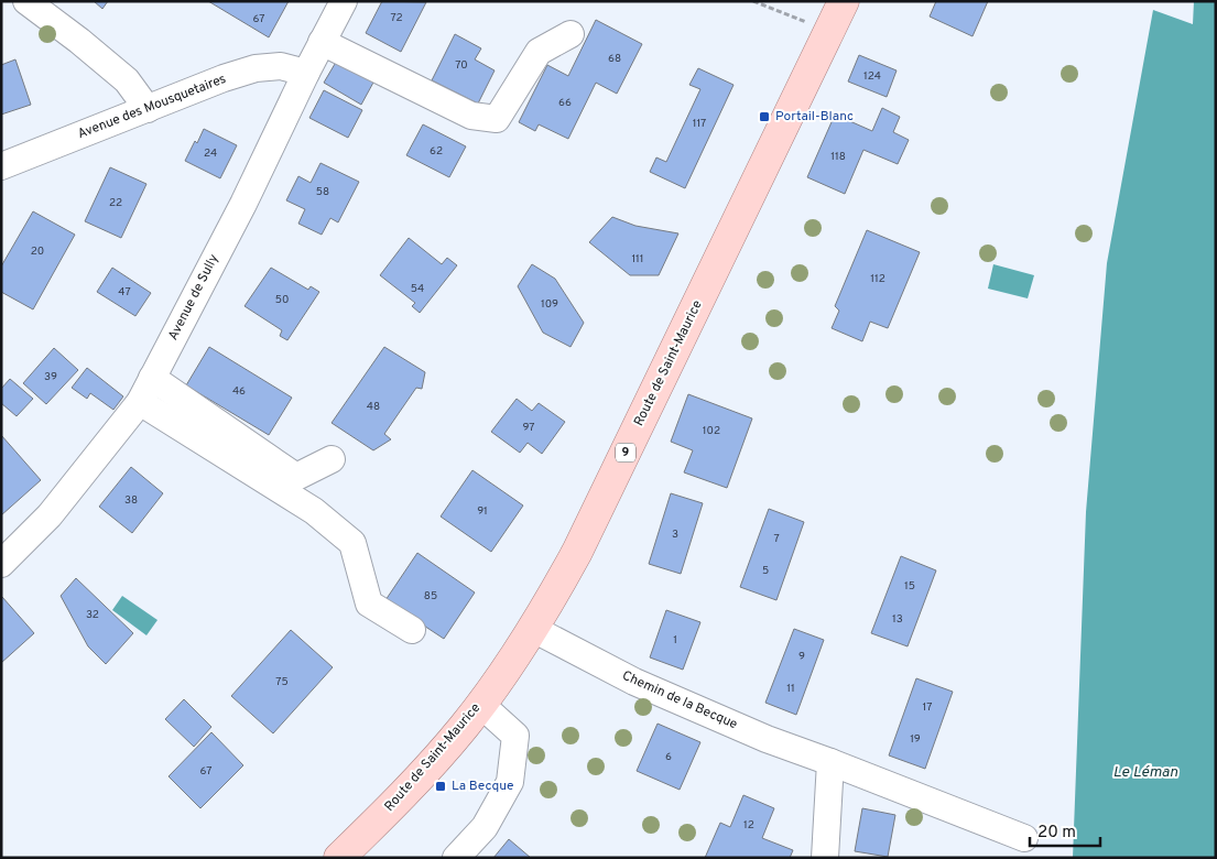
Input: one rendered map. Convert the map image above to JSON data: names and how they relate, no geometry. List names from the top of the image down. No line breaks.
{"streets":{"main road":["Route de Saint-Maurice","9"],"street":["Avenue des Mousquetaires","Avenue de Sully","Chemin de la Becque"]},"crossings":[["Avenue des Mousquetaires","Avenue de Sully"],["Route de Saint-Maurice","Chemin de la Becque"]],"water":["Le Léman"],"places":{"transit":["Portail-Blanc","La Becque"]},"house_numbers":["72","67","68","70","124","66","117","62","24","118","58","22","20","111","112","54","47","50","109","39","46","48","97","102","38","91","3","7","5","15","85","32","13","1","9","75","11","17","19","6","67","12"],"scale_bar":"20 m"}
